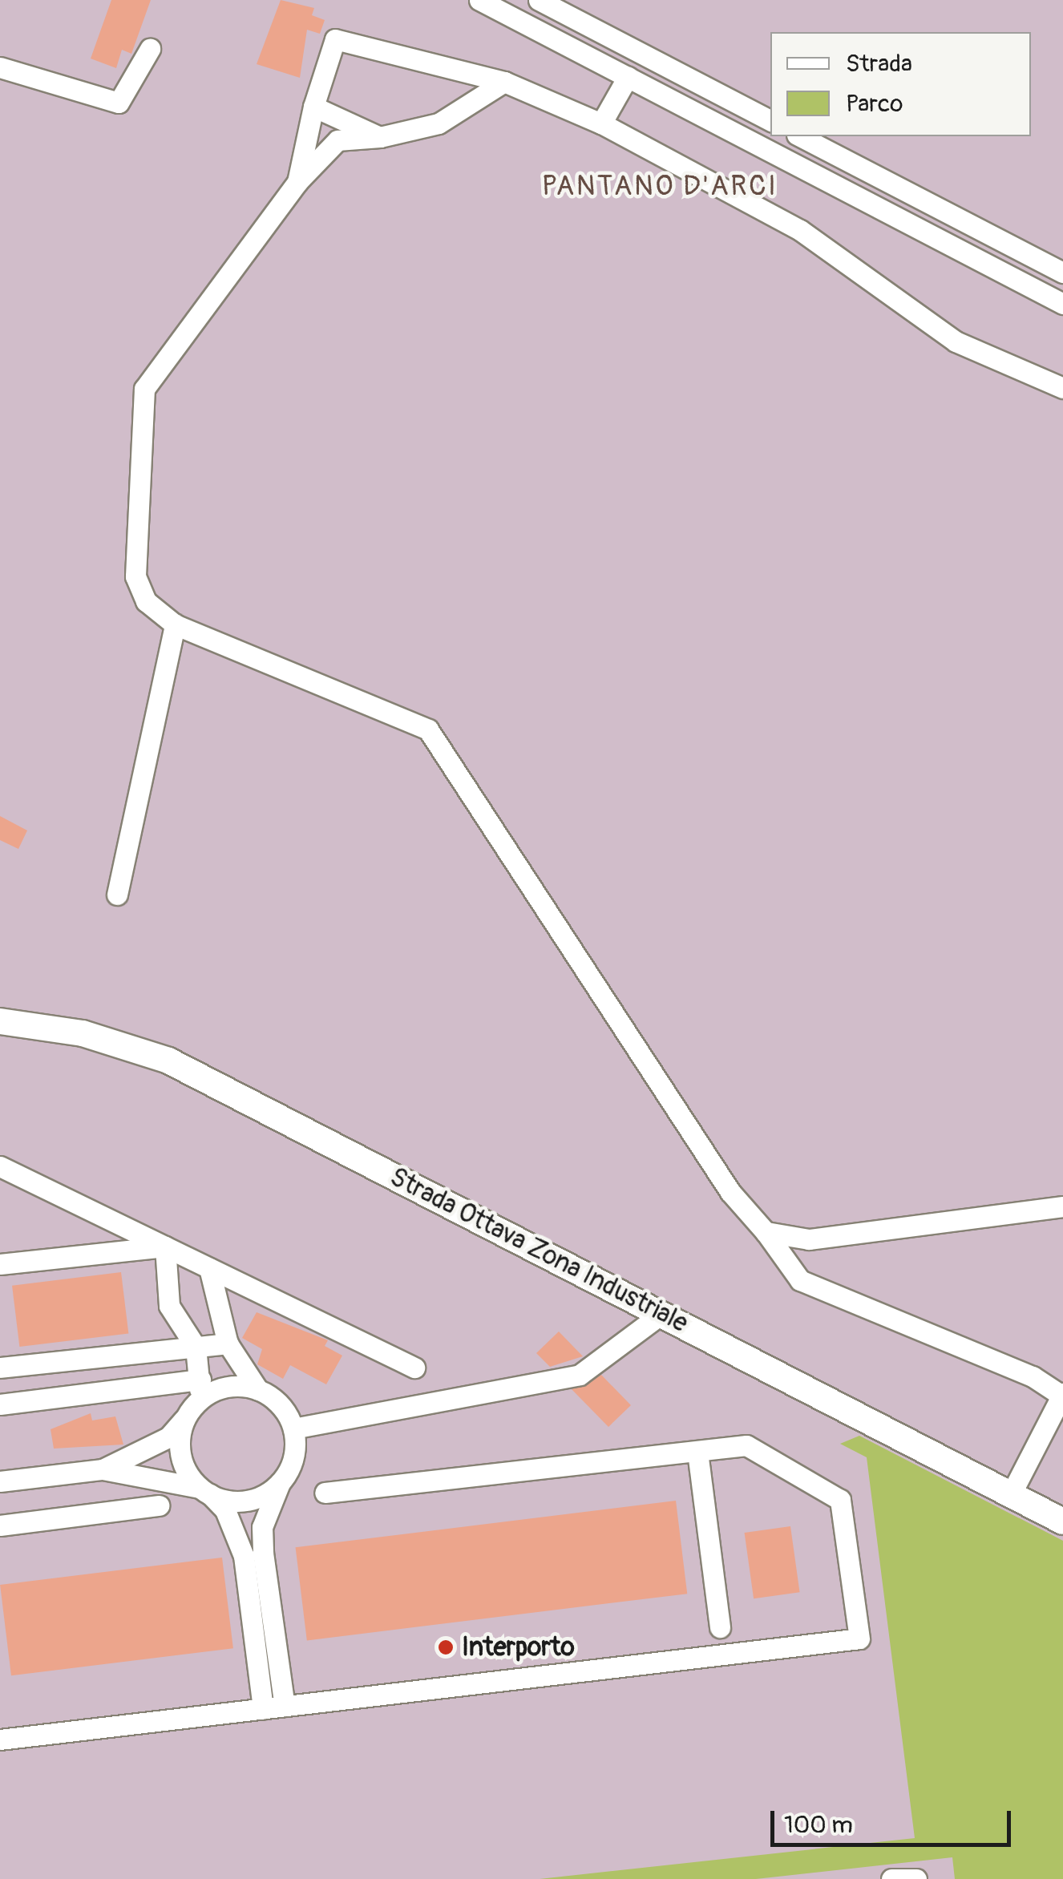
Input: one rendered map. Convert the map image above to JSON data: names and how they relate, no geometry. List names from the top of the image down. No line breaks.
{"streets":{"main road":["Strada Ottava Zona Industriale"]},"districts":["PANTANO D'ARCI"],"places":["Interporto"],"legend":["Strada","Parco"],"scale_bar":"100 m"}
